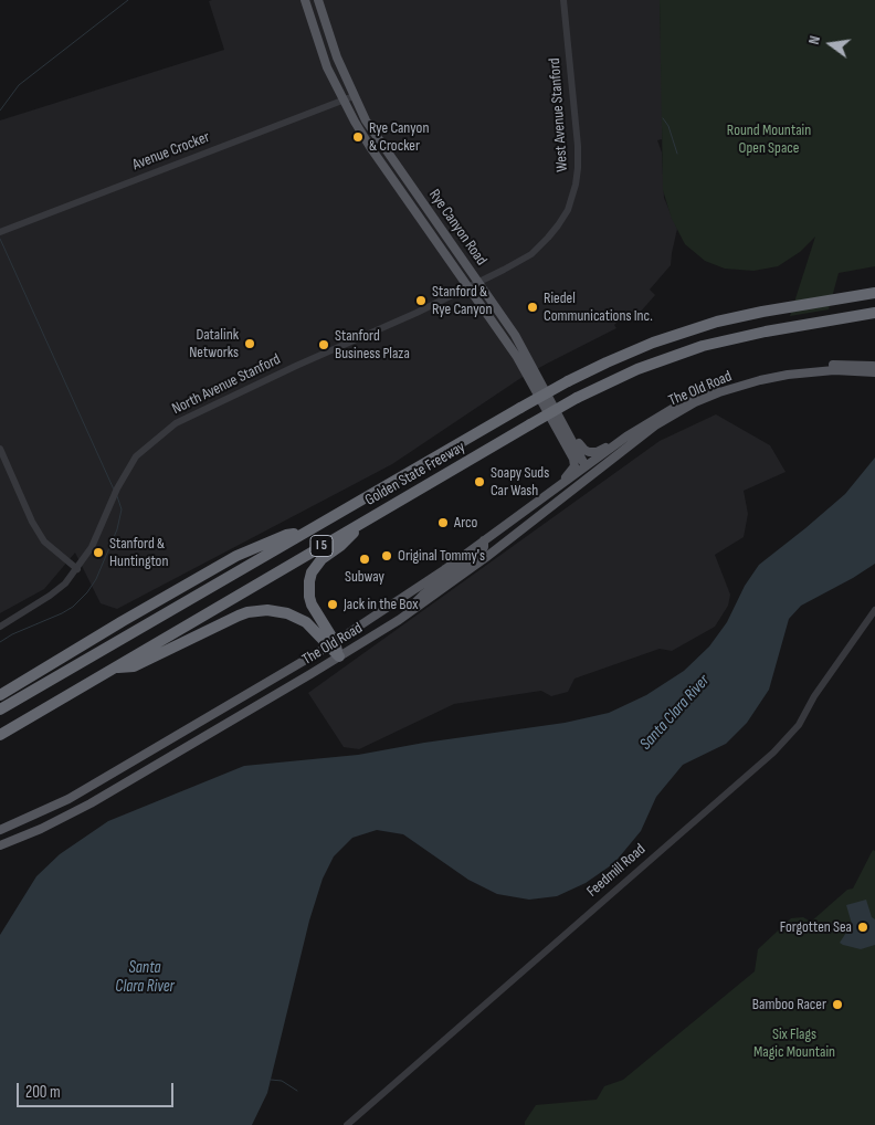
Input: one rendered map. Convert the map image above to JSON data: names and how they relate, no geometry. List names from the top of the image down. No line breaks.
{"streets":{"highway":["Golden State Freeway","I 5"],"main road":["Rye Canyon Road","The Old Road"],"street":["West Avenue Stanford","Avenue Crocker","North Avenue Stanford","Feedmill Road"]},"crossings":[["West Avenue Stanford","Rye Canyon Road"],["West Avenue Stanford","North Avenue Stanford"],["Avenue Crocker","Rye Canyon Road"],["Rye Canyon Road","North Avenue Stanford"],["Rye Canyon Road","The Old Road"]],"water":["Santa Clara River"],"parks":["Round Mountain Open Space","Six Flags Magic Mountain"],"places":["Rye Canyon & Crocker","Stanford & Rye Canyon","Riedel Communications Inc.","Datalink Networks","Stanford Business Plaza","Soapy Suds Car Wash","Arco","Stanford & Huntington","Original Tommy's","Subway","Jack in the Box","Forgotten Sea","Bamboo Racer"],"scale_bar":"200 m","north":"left"}
